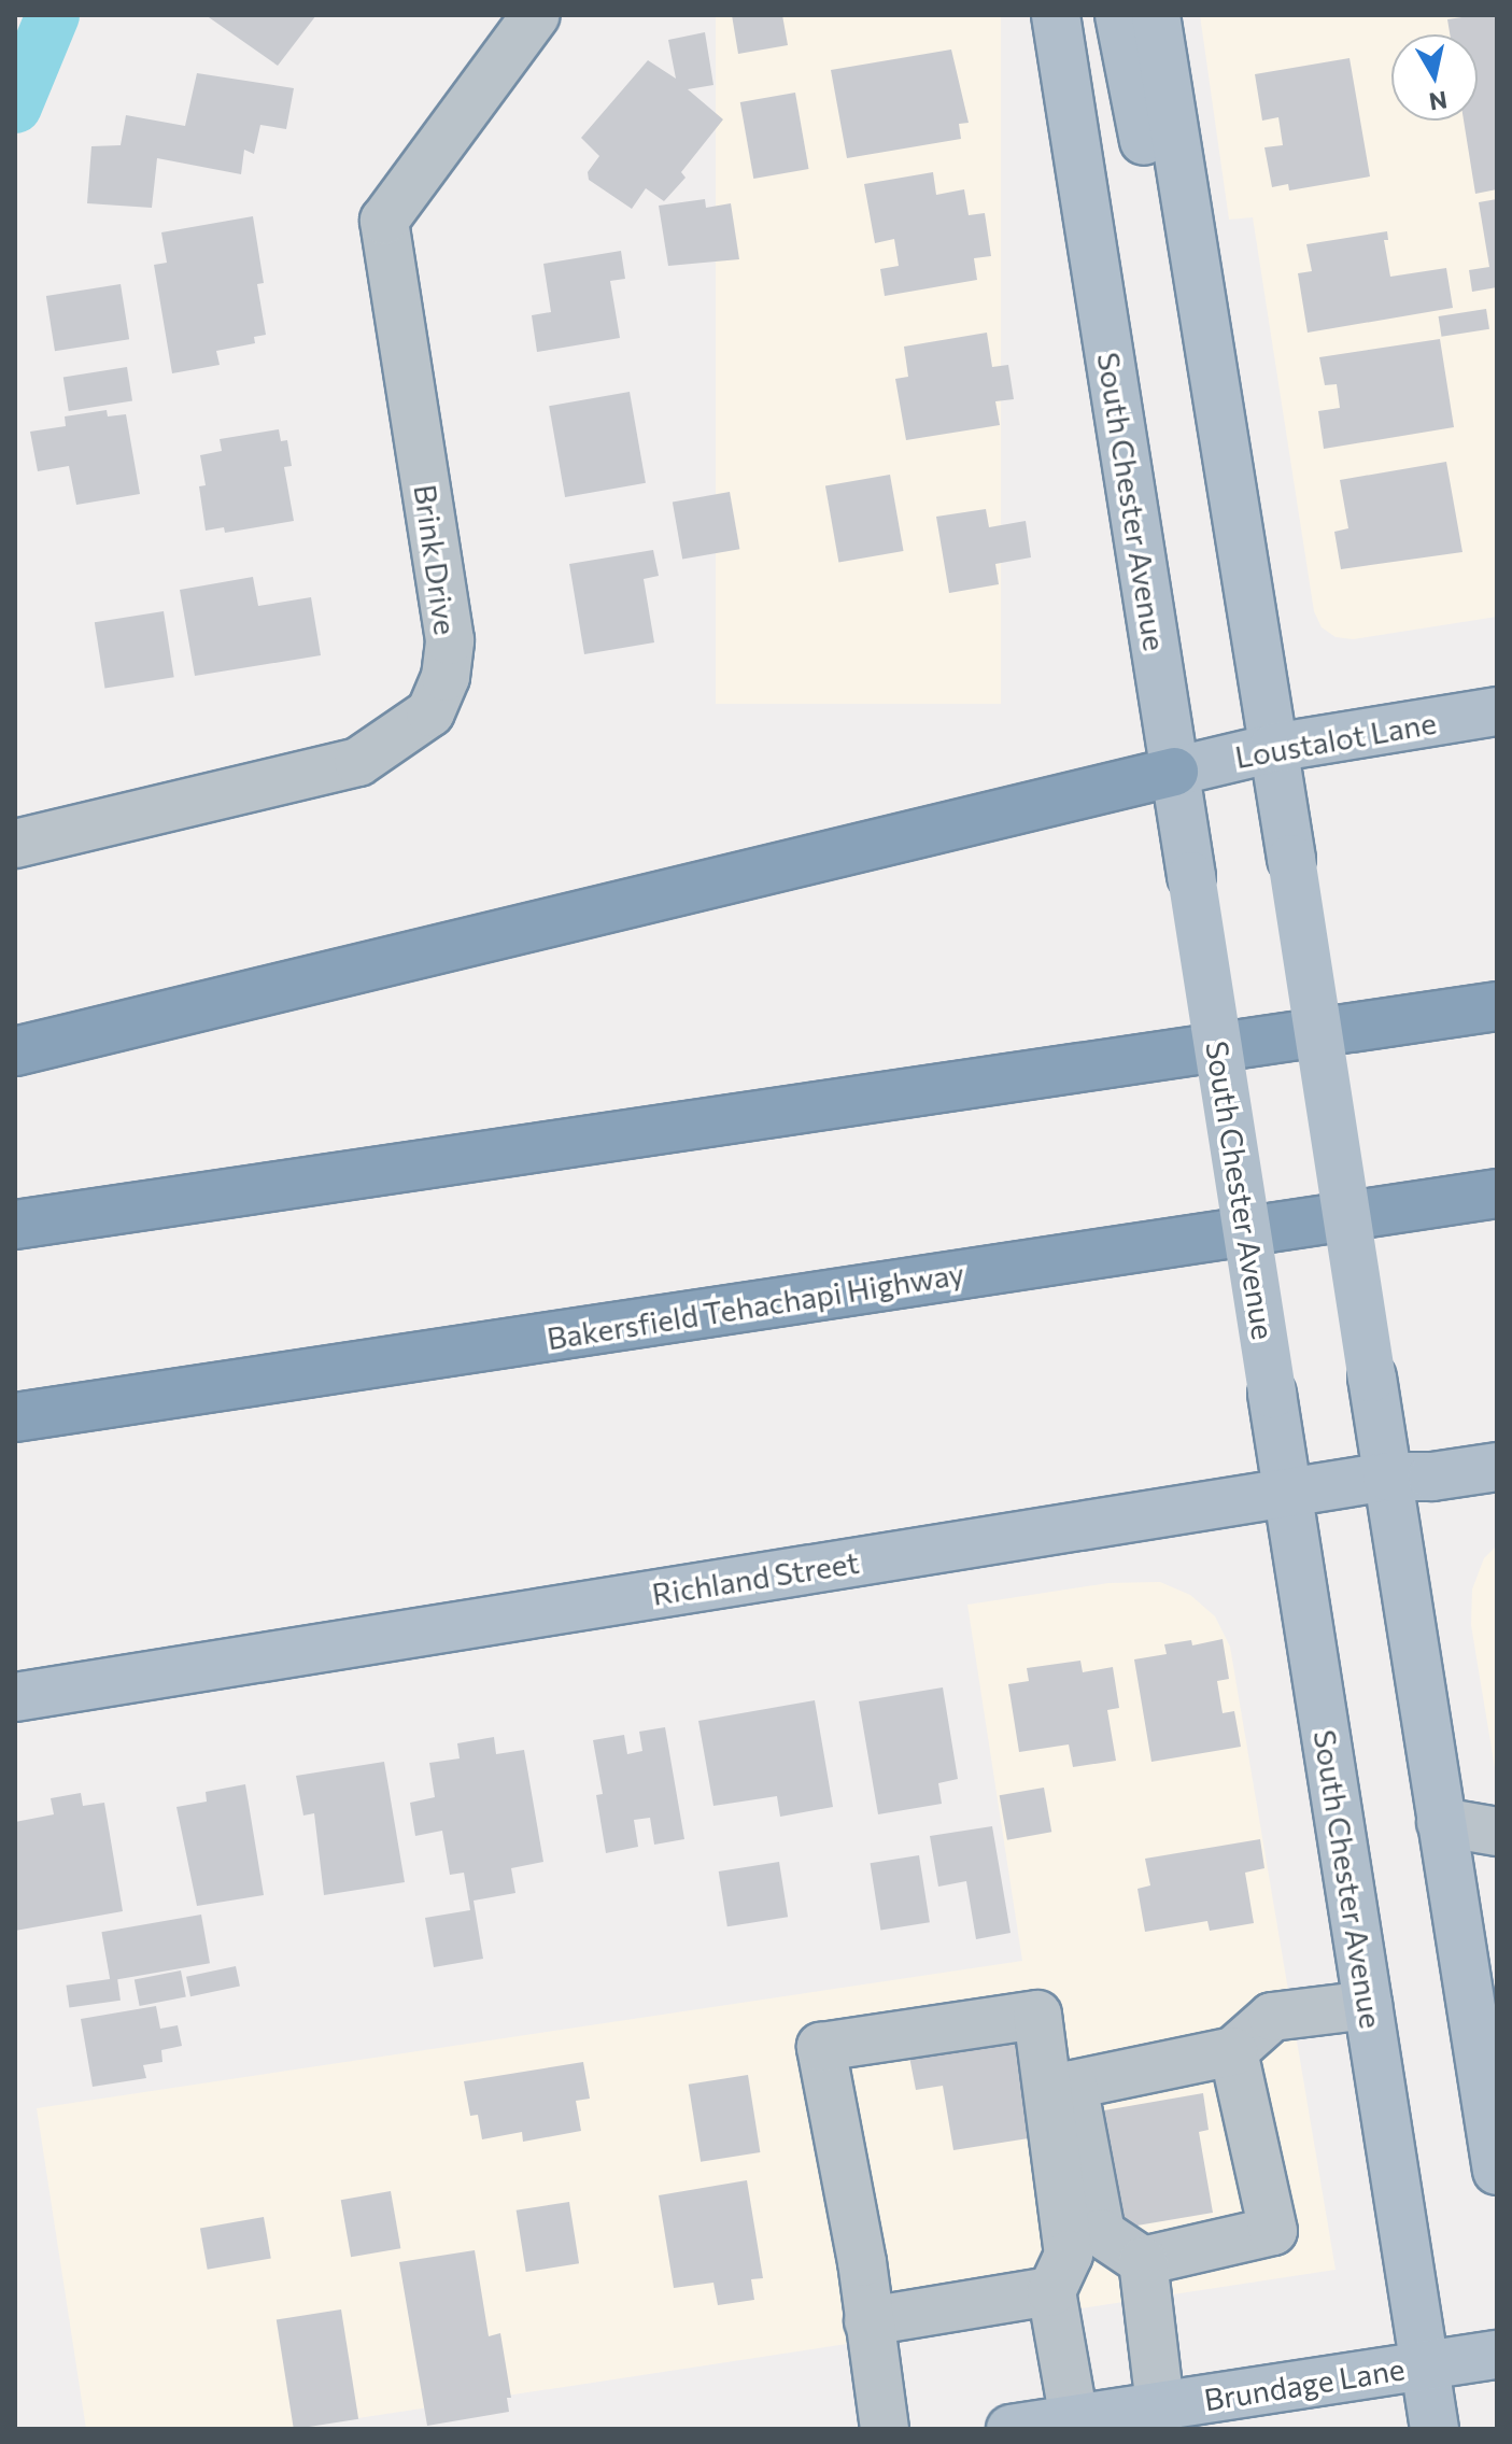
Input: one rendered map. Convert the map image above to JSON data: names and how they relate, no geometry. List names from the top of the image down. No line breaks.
{"streets":{"highway":["Bakersfield Tehachapi Highway"],"main road":["South Chester Avenue","Loustalot Lane","Richland Street","Brundage Lane"],"street":["Brink Drive"]},"crossings":[["South Chester Avenue","Loustalot Lane"],["South Chester Avenue","Richland Street"],["South Chester Avenue","Brundage Lane"]],"north":"bottom"}
